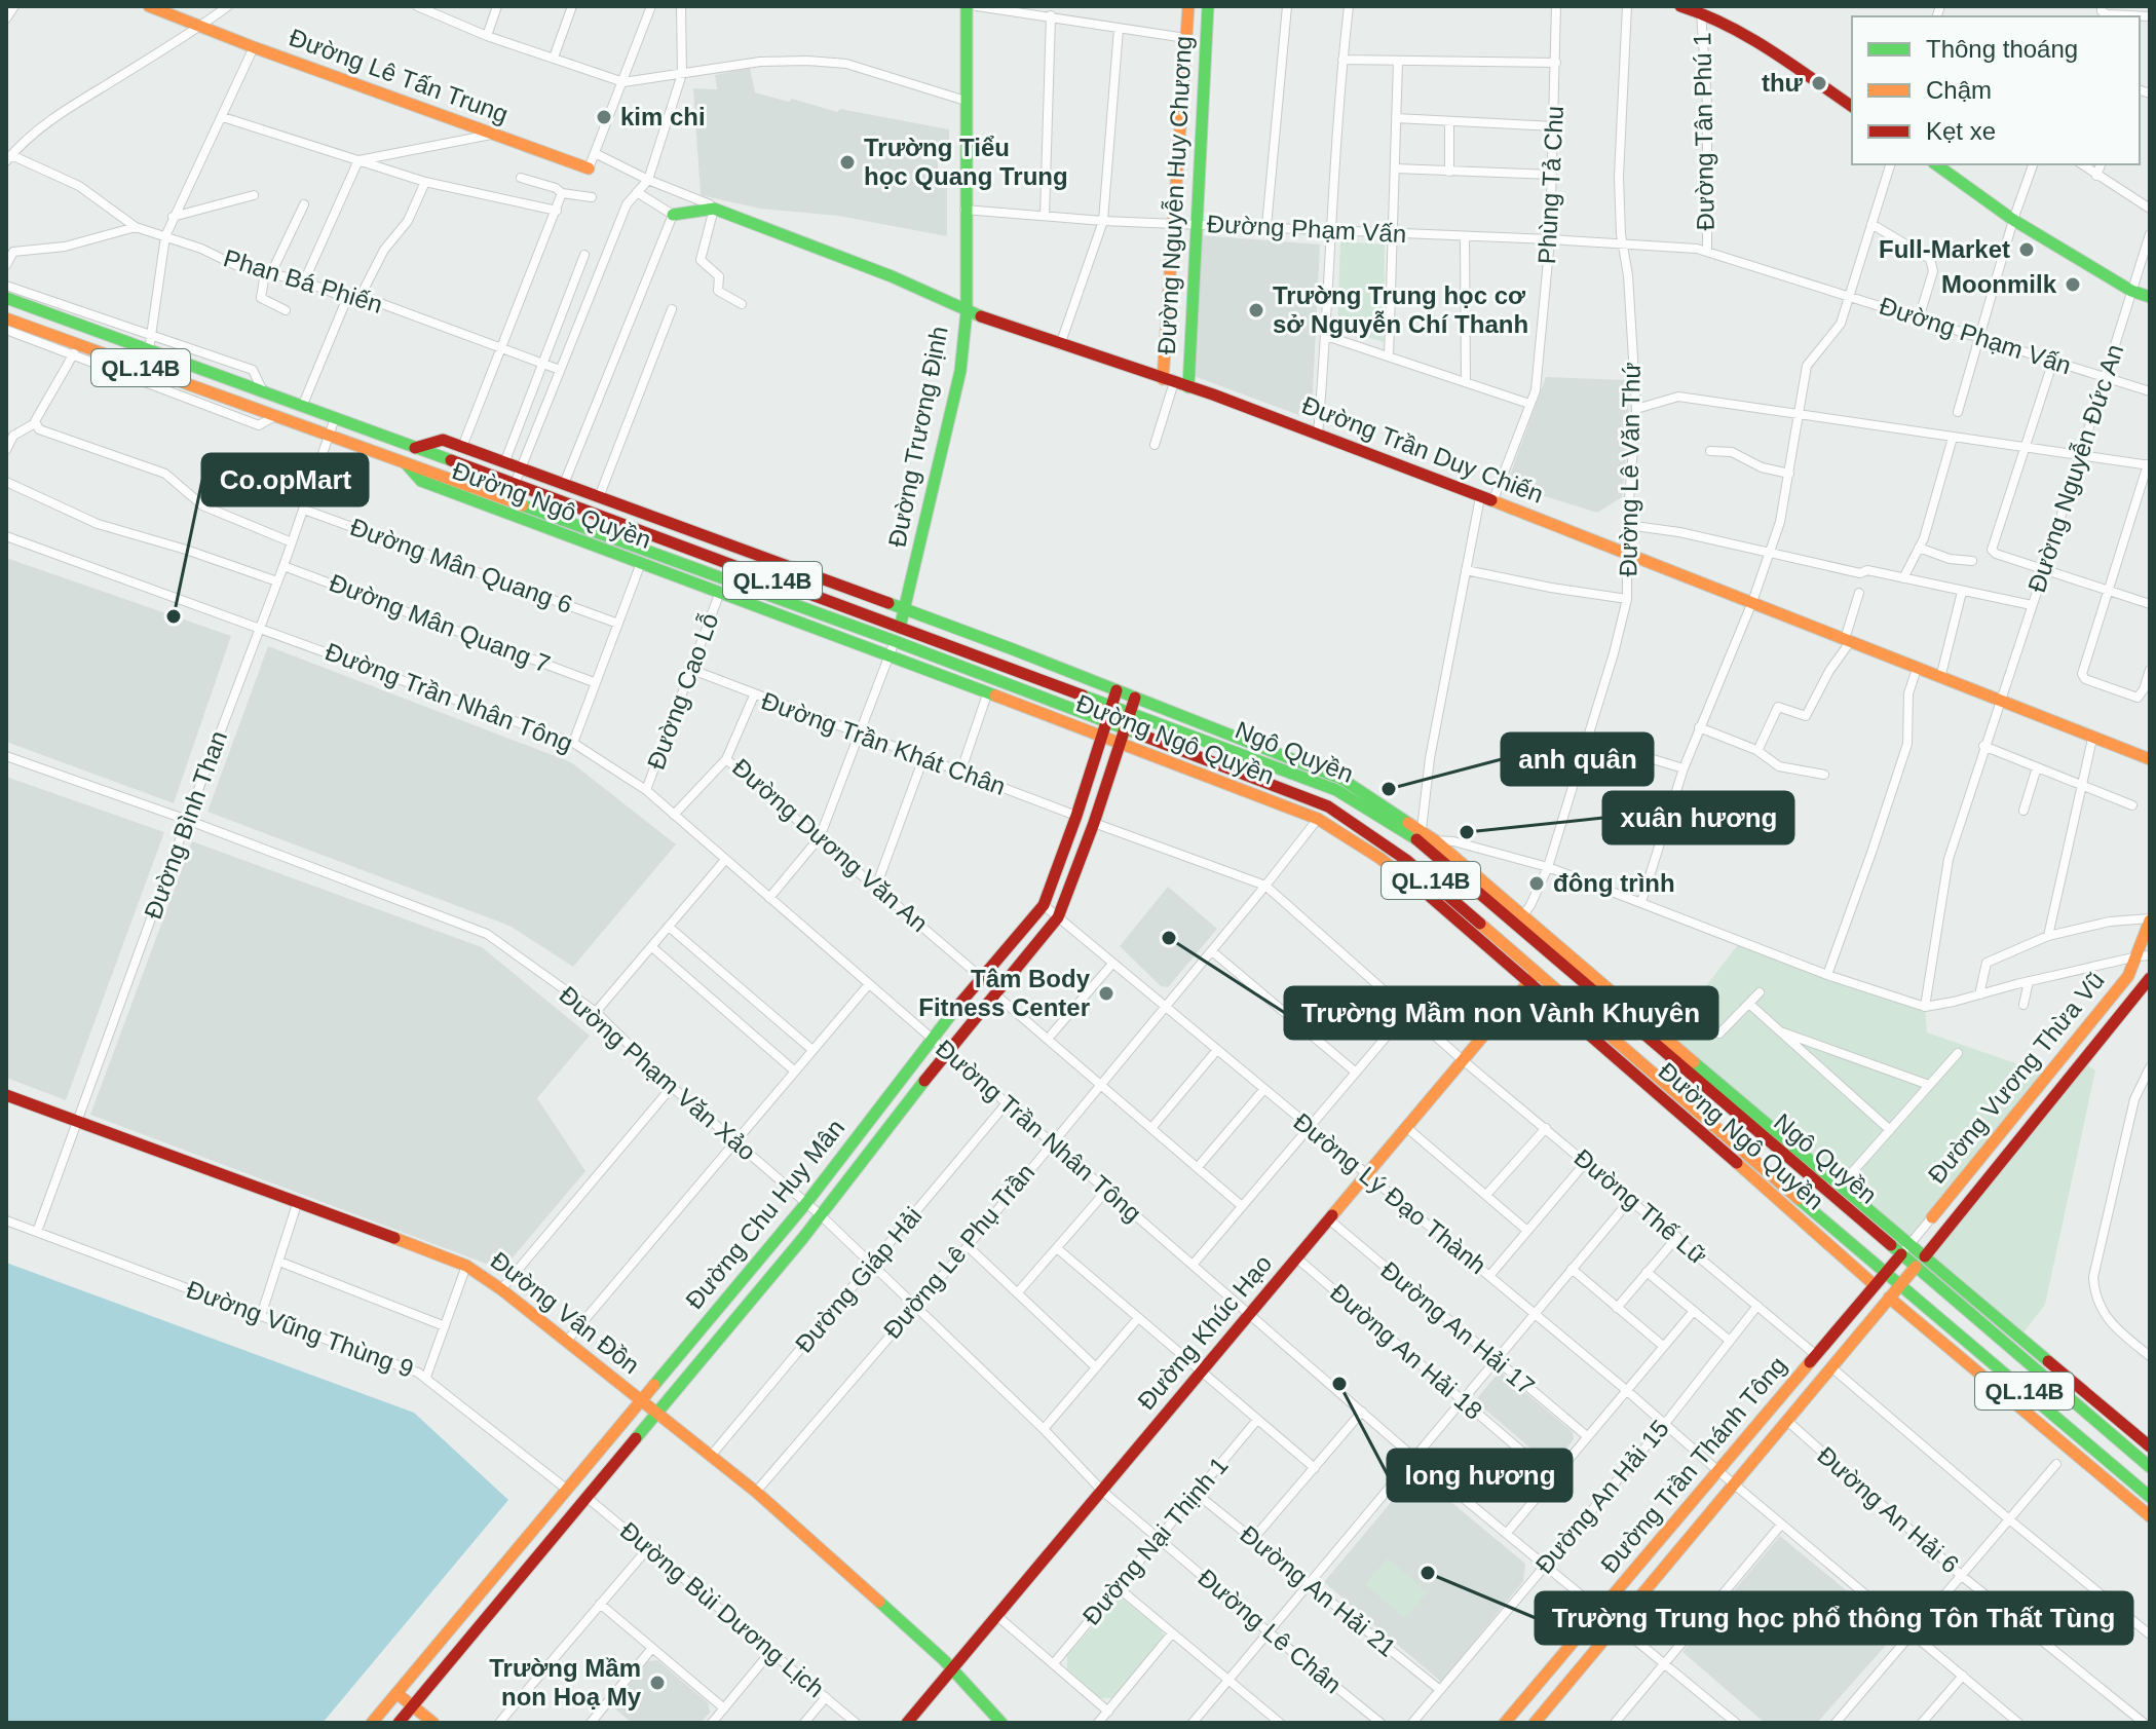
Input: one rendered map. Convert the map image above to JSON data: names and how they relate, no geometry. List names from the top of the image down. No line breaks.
{"streets":{"main road":["Đường Lê Tấn Trung","Đường Nguyễn Huy Chương","QL.14B","Đường Trương Định","Đường Trần Duy Chiến","Đường Ngô Quyền","Ngô Quyền","Đường Vương Thừa Vũ","Đường Chu Huy Mân","Đường Vân Đồn","Đường Khúc Hạo","Đường Trần Thánh Tông"],"street":["Đường Tân Phú 1","Phùng Tả Chu","Đường Phạm Vấn","Phan Bá Phiến","Đường Nguyễn Đức An","Đường Lê Văn Thứ","Đường Mân Quang 6","Đường Mân Quang 7","Đường Cao Lỗ","Đường Trần Nhân Tông","Đường Trần Khát Chân","Đường Bình Than","Đường Dương Văn An","Đường Phạm Văn Xảo","Đường Lý Đạo Thành","Đường Thế Lữ","Đường Lê Phụ Trần","Đường Giáp Hải","Đường An Hải 17","Đường Vũng Thùng 9","Đường An Hải 18","Đường An Hải 15","Đường An Hải 6","Đường Nại Thịnh 1","Đường An Hải 21","Đường Bùi Dương Lịch","Đường Lê Chân"]},"crossings":[["Đường Tân Phú 1","Đường Phạm Vấn"],["Phùng Tả Chu","Đường Phạm Vấn"],["Phùng Tả Chu","Đường Trần Duy Chiến"],["Đường Nguyễn Huy Chương","Đường Phạm Vấn"],["Đường Nguyễn Huy Chương","Đường Trần Duy Chiến"],["Đường Phạm Vấn","Đường Trương Định"],["Đường Phạm Vấn","Đường Nguyễn Đức An"],["Đường Phạm Vấn","Đường Lê Văn Thứ"],["Phan Bá Phiến","Đường Ngô Quyền"],["QL.14B","Đường Ngô Quyền"],["QL.14B","Ngô Quyền"],["QL.14B","Đường Bình Than"],["Đường Trương Định","Đường Trần Duy Chiến"],["Đường Trương Định","Đường Ngô Quyền"],["Đường Trương Định","Ngô Quyền"],["Đường Trần Duy Chiến","Đường Nguyễn Đức An"],["Đường Trần Duy Chiến","Đường Lê Văn Thứ"],["Đường Trần Duy Chiến","Đường Ngô Quyền"],["Đường Lê Văn Thứ","Đường Ngô Quyền"],["Đường Ngô Quyền","Đường Cao Lỗ"],["Đường Ngô Quyền","Ngô Quyền"],["Đường Ngô Quyền","Đường Bình Than"],["Đường Ngô Quyền","Đường Vương Thừa Vũ"],["Đường Ngô Quyền","Đường Chu Huy Mân"],["Đường Ngô Quyền","Đường Lê Phụ Trần"],["Đường Ngô Quyền","Đường Khúc Hạo"],["Đường Ngô Quyền","Đường Trần Thánh Tông"],["Đường Mân Quang 6","Đường Bình Than"],["Đường Mân Quang 7","Đường Bình Than"],["Đường Cao Lỗ","Đường Trần Nhân Tông"],["Đường Cao Lỗ","Đường Trần Khát Chân"],["Đường Trần Nhân Tông","Đường Bình Than"],["Đường Trần Nhân Tông","Đường Chu Huy Mân"],["Đường Trần Nhân Tông","Đường Lê Phụ Trần"],["Đường Trần Nhân Tông","Đường Giáp Hải"],["Đường Trần Nhân Tông","Đường Khúc Hạo"],["Đường Trần Nhân Tông","Đường Trần Thánh Tông"],["Đường Trần Nhân Tông","Đường An Hải 15"],["Đường Trần Khát Chân","Đường Dương Văn An"],["Đường Trần Khát Chân","Đường Chu Huy Mân"],["Ngô Quyền","Đường Bình Than"],["Ngô Quyền","Đường Vương Thừa Vũ"],["Ngô Quyền","Đường Chu Huy Mân"],["Ngô Quyền","Đường Khúc Hạo"],["Ngô Quyền","Đường Trần Thánh Tông"],["Đường Bình Than","Đường Phạm Văn Xảo"],["Đường Bình Than","Đường Vân Đồn"],["Đường Bình Than","Đường Vũng Thùng 9"],["Đường Dương Văn An","Đường Chu Huy Mân"],["Đường Phạm Văn Xảo","Đường Chu Huy Mân"],["Đường Phạm Văn Xảo","Đường Lê Phụ Trần"],["Đường Phạm Văn Xảo","Đường Giáp Hải"],["Đường Phạm Văn Xảo","Đường Khúc Hạo"],["Đường Phạm Văn Xảo","Đường Nại Thịnh 1"],["Đường Phạm Văn Xảo","Đường Lê Chân"],["Đường Vương Thừa Vũ","Đường Trần Thánh Tông"],["Đường Lý Đạo Thành","Đường Chu Huy Mân"],["Đường Lý Đạo Thành","Đường Lê Phụ Trần"],["Đường Lý Đạo Thành","Đường Khúc Hạo"],["Đường Lý Đạo Thành","Đường Trần Thánh Tông"],["Đường Lý Đạo Thành","Đường An Hải 15"],["Đường Thế Lữ","Đường Khúc Hạo"],["Đường Thế Lữ","Đường Trần Thánh Tông"],["Đường Thế Lữ","Đường An Hải 15"],["Đường Chu Huy Mân","Đường Vân Đồn"],["Đường Chu Huy Mân","Đường Vũng Thùng 9"],["Đường Chu Huy Mân","Đường Bùi Dương Lịch"],["Đường Lê Phụ Trần","Đường Vân Đồn"],["Đường Giáp Hải","Đường Vân Đồn"],["Đường Vân Đồn","Đường Khúc Hạo"],["Đường An Hải 17","Đường Khúc Hạo"],["Đường Khúc Hạo","Đường An Hải 18"],["Đường Trần Thánh Tông","Đường An Hải 6"],["Đường An Hải 15","Đường An Hải 21"],["Đường Nại Thịnh 1","Đường An Hải 21"],["Đường Nại Thịnh 1","Đường Lê Chân"]],"places":["thư","kim chi","Trường Tiểu học Quang Trung","Full-Market","Moonmilk","Trường Trung học cơ sở Nguyễn Chí Thanh","Co.opMart","anh quân","xuân hương","đông trình","Trường Mầm non Vành Khuyên","Tâm Body Fitness Center","long hương","Trường Trung học phổ thông Tôn Thất Tùng","Trường Mầm non Hoạ My"],"legend":["Thông thoáng","Chậm","Kẹt xe"]}
